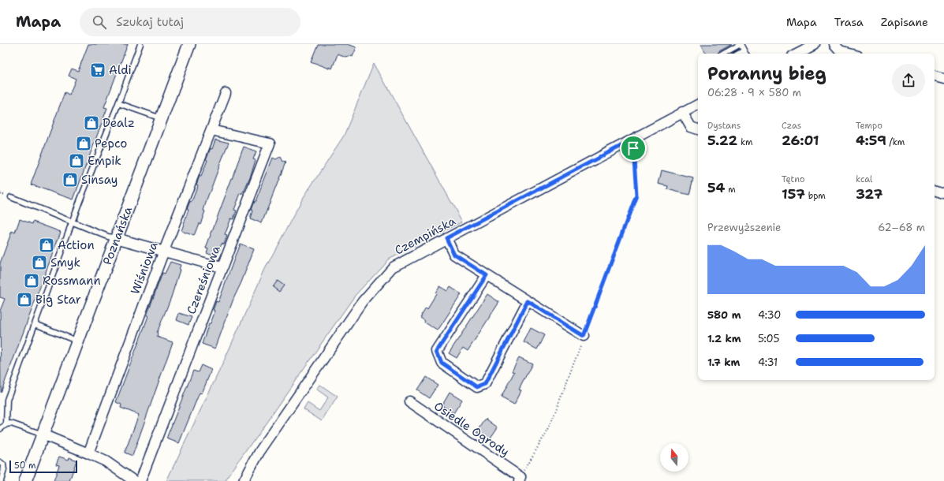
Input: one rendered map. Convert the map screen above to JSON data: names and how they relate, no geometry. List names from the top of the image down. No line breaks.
{"streets":{"street":["Poznańska","Czempińska","Wiśniowa","Czereśniowa","Osiedle Ogrody"]},"crossings":[["Wiśniowa","Czereśniowa"]],"places":{"supermarket":["Aldi"],"shop":["Dealz","Pepco","Empik","Sinsay","Action","Smyk","Rossmann","Big Star"]},"scale_bar":"50 m","north":"top","page":{"header":"Mapa","search":"Szukaj tutaj","nav":["Mapa","Trasa","Zapisane"],"heading":["Poranny bieg","06:28 · 9 × 580 m"],"stats":[["Dystans","5.22 km"],["Czas","26:01"],["Tempo","4:59 /km"],["54 m"],["Tętno","157 bpm"],["kcal","327"]],"chart":["Przewyższenie","62–68 m"],"list":[{"name":"580 m","note":"4:30"},{"name":"1.2 km","note":"5:05"},{"name":"1.7 km","note":"4:31"}],"scale":"50 m"}}
